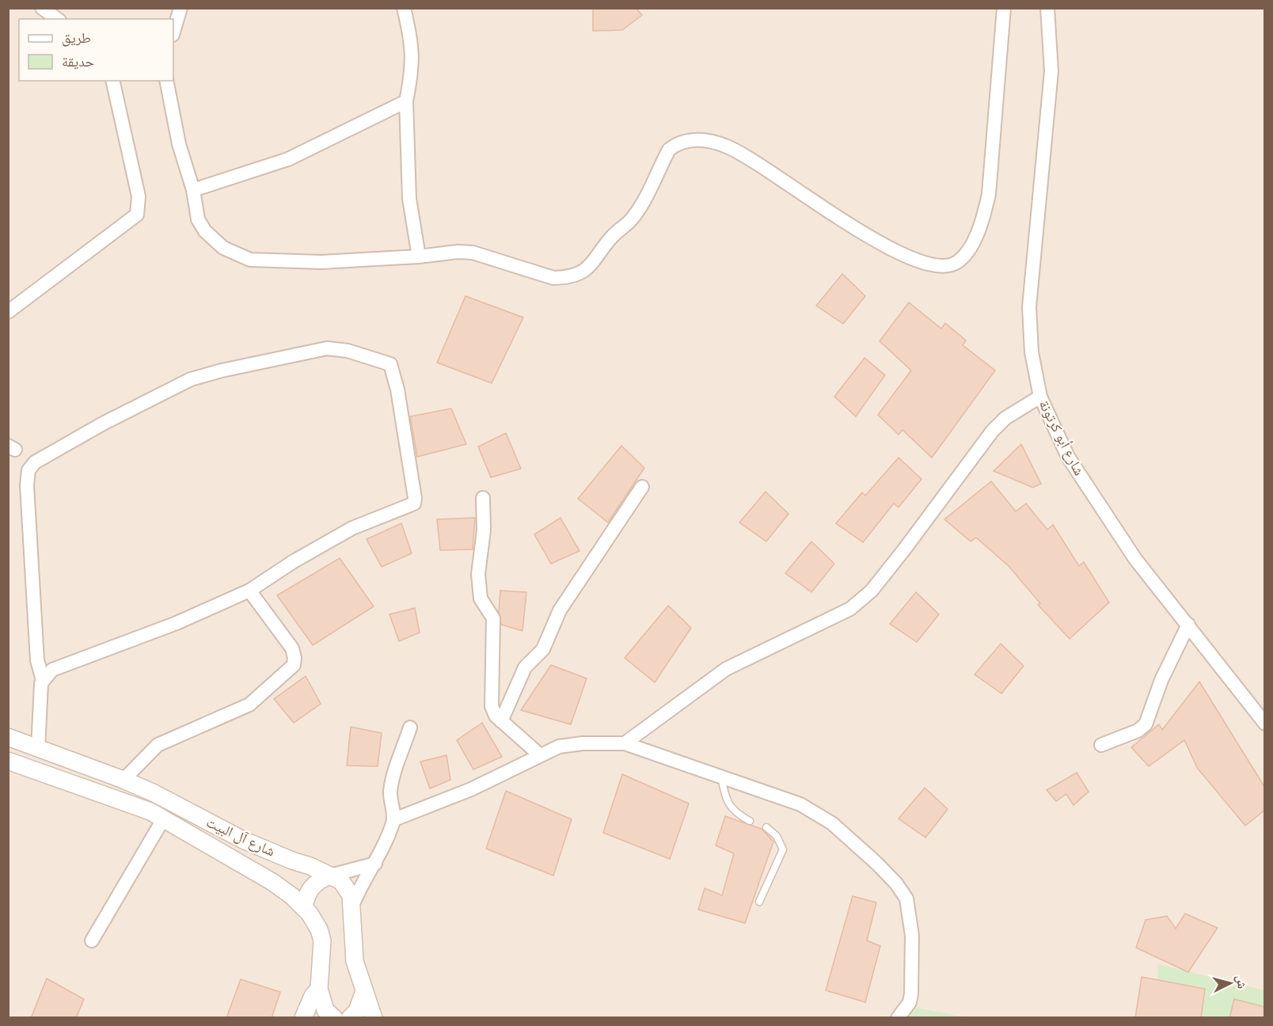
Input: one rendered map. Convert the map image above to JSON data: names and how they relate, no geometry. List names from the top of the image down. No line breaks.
{"streets":{"street":["شارع أبو كرتونة","شارع آل البيت"]},"legend":["طريق","حديقة"],"north":"right"}
